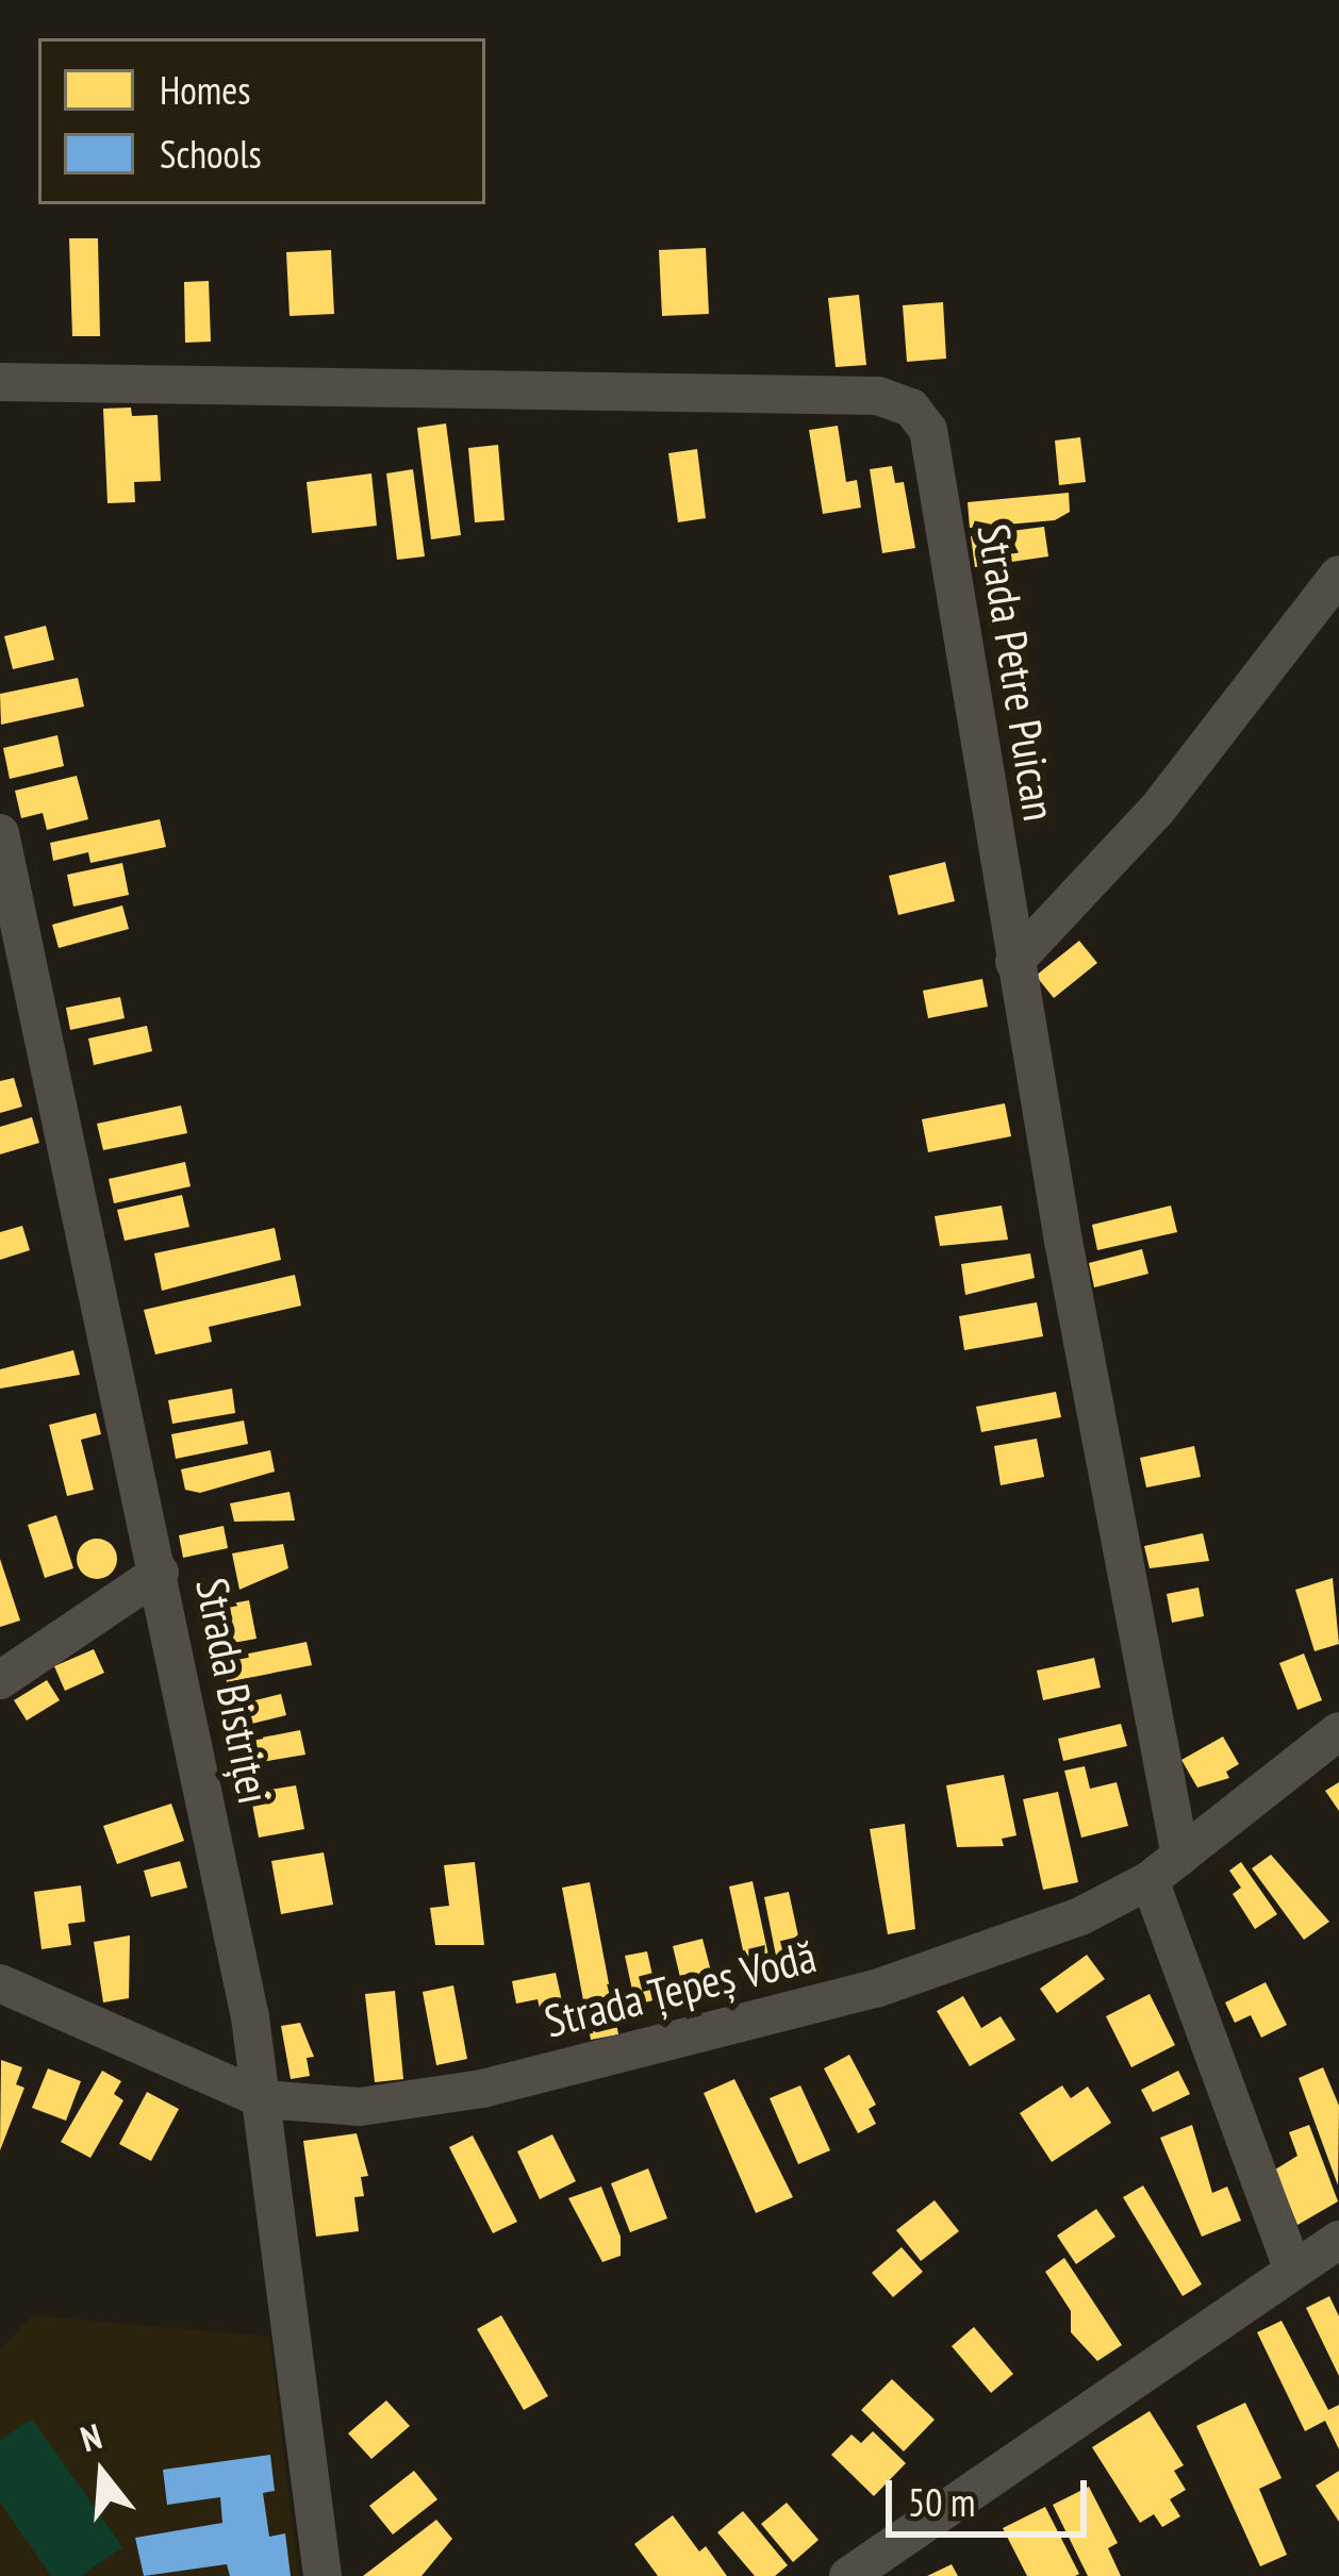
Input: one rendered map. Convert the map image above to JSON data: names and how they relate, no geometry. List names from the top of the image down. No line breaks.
{"streets":{"street":["Strada Petre Puican","Strada Bistriței","Strada Țepeș Vodă"]},"crossings":[["Strada Petre Puican","Strada Țepeș Vodă"],["Strada Bistriței","Strada Țepeș Vodă"]],"legend":["Homes","Schools"],"scale_bar":"50 m","north":"top"}
